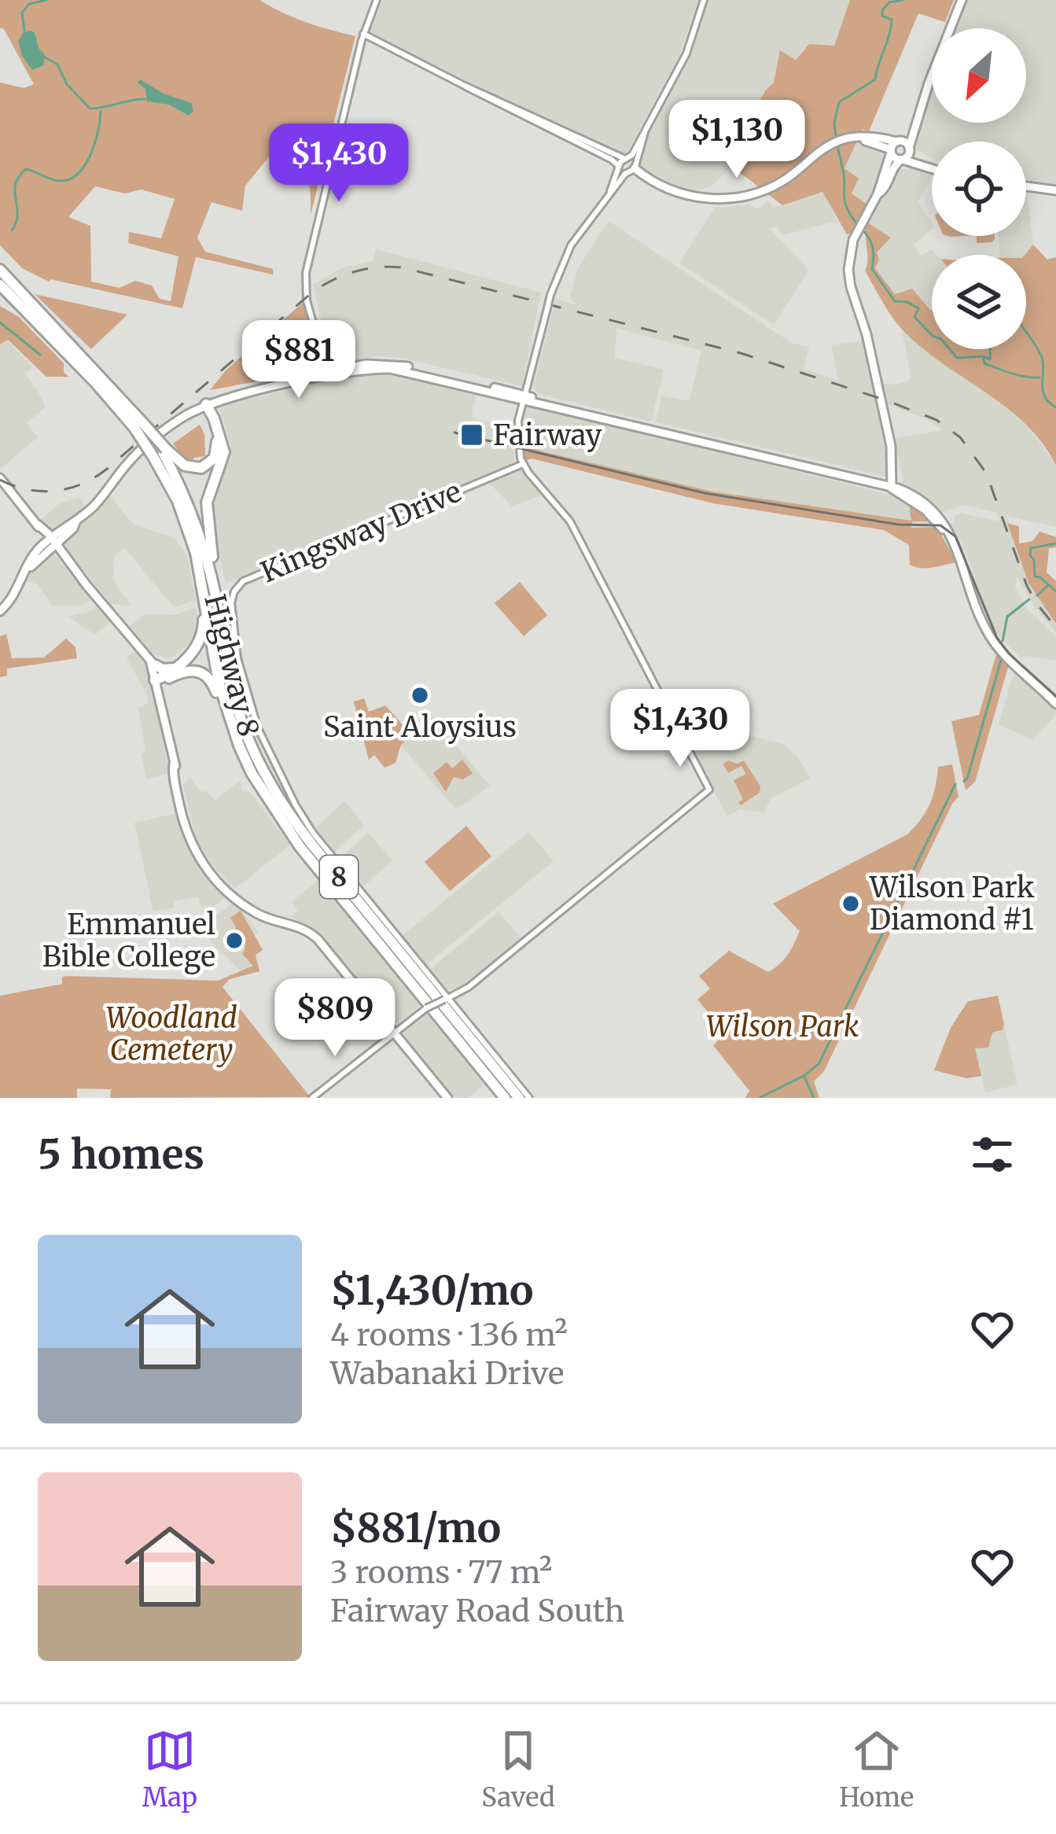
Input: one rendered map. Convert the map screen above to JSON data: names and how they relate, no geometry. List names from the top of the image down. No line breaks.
{"streets":{"highway":["Highway 8","8"],"street":["Kingsway Drive"]},"parks":["Woodland Cemetery","Wilson Park"],"places":{"transit":["Fairway"],"other":["Saint Aloysius","Wilson Park Diamond #1","Emmanuel Bible College"]},"north":"bottom left","page":{"price":["$1,130","$1,430","$881","$1,430","$809"],"heading":"5 homes","list":[{"name":"$1,430/mo","note":"4 rooms · 136 m² · Wabanaki Drive"},{"name":"$881/mo","note":"3 rooms · 77 m² · Fairway Road South"}],"tabs":["Map","Saved","Home"]}}
